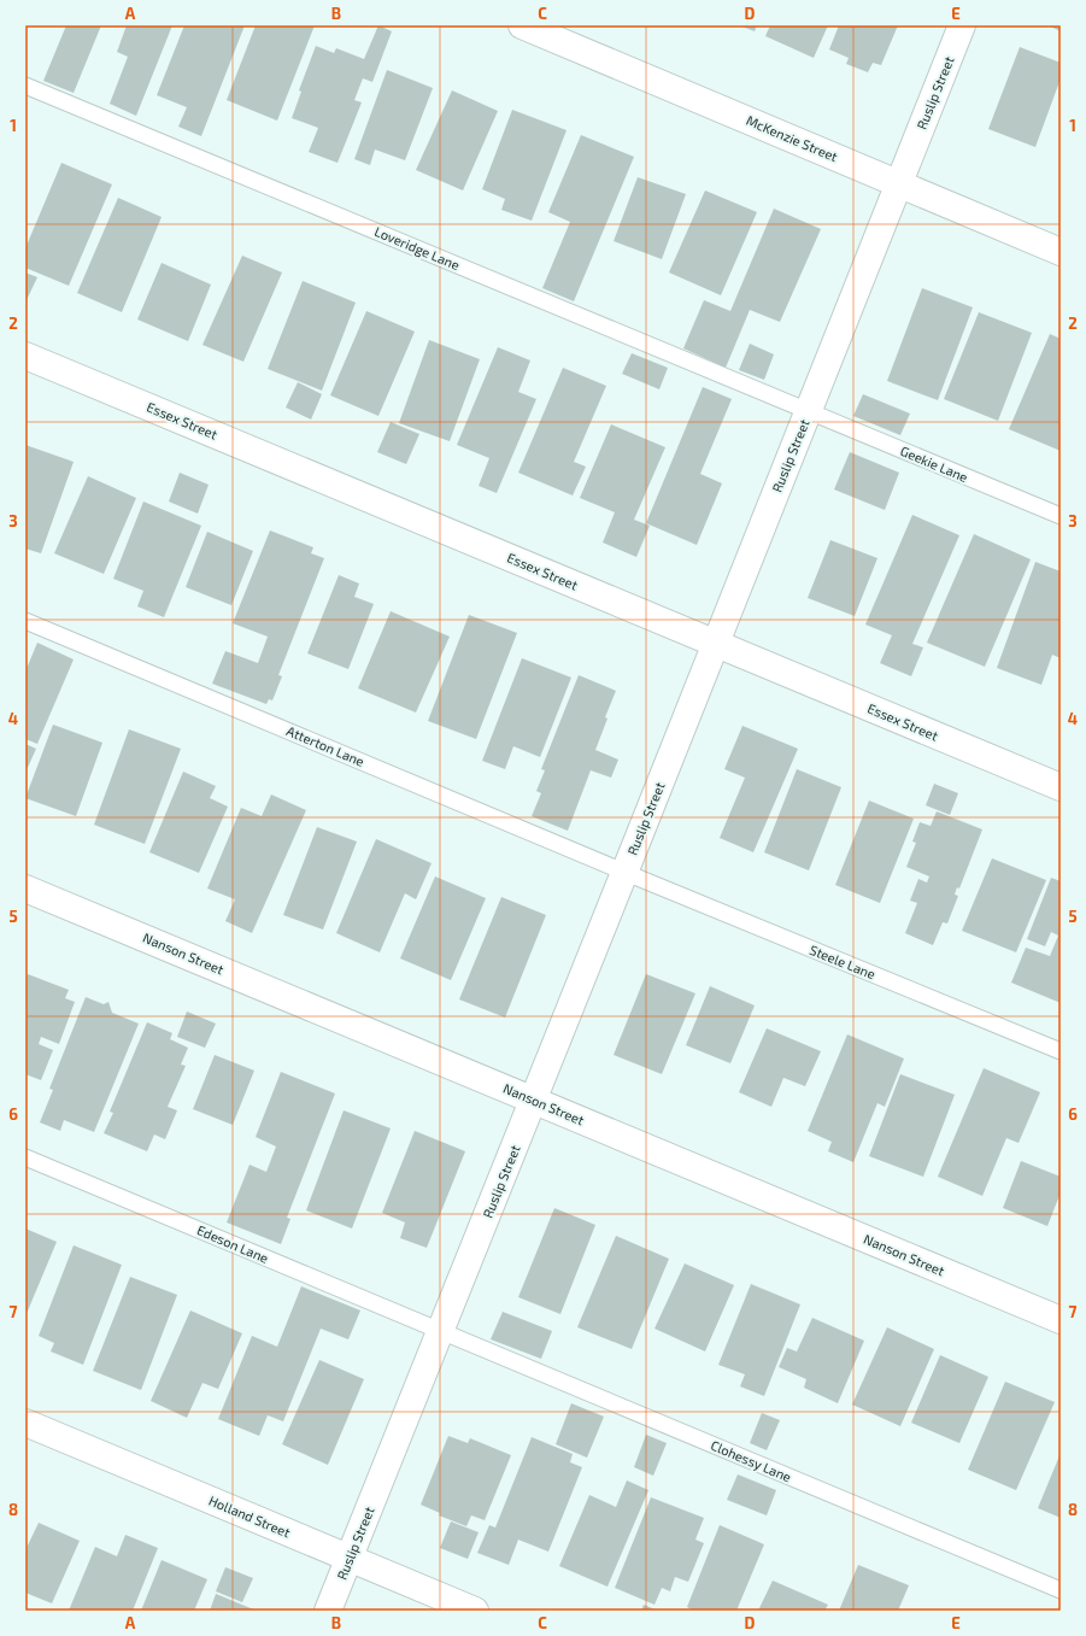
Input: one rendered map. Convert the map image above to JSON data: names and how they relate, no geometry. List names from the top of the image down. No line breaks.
{"streets":{"street":["Ruslip Street","McKenzie Street","Essex Street","Nanson Street","Holland Street"],"lane":["Loveridge Lane","Geekie Lane","Atterton Lane","Steele Lane","Edeson Lane","Clohessy Lane"]},"crossings":[["Ruslip Street","McKenzie Street"],["Ruslip Street","Loveridge Lane"],["Ruslip Street","Essex Street"],["Ruslip Street","Geekie Lane"],["Ruslip Street","Atterton Lane"],["Ruslip Street","Nanson Street"],["Ruslip Street","Steele Lane"],["Ruslip Street","Edeson Lane"],["Ruslip Street","Clohessy Lane"],["Ruslip Street","Holland Street"],["Loveridge Lane","Geekie Lane"],["Atterton Lane","Steele Lane"],["Edeson Lane","Clohessy Lane"]],"grid":{"columns":["A","B","C","D","E"],"rows":["1","2","3","4","5","6","7","8"]}}
